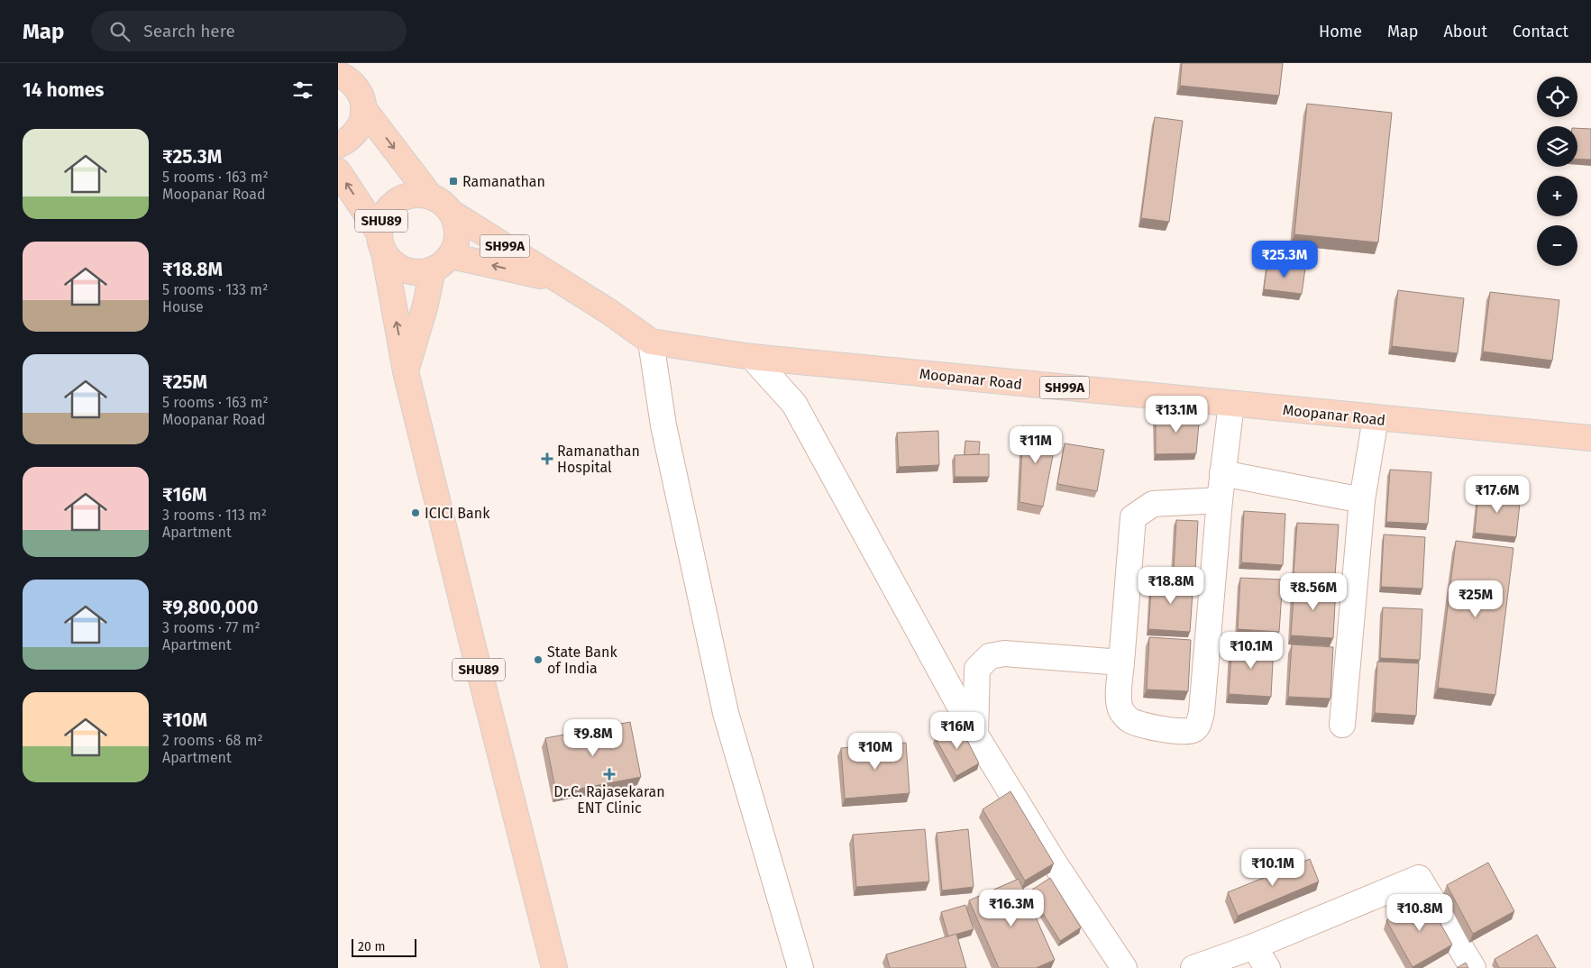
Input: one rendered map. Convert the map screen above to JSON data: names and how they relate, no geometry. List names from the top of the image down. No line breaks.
{"streets":{"main road":["SHU89","SH99A","Moopanar Road"]},"crossings":[["SHU89","Moopanar Road"]],"places":{"transit":["Ramanathan"],"health":["Ramanathan Hospital","Dr.C. Rajasekaran ENT Clinic"],"other":["ICICI Bank","State Bank of India"]},"scale_bar":"20 m","page":{"header":"Map","search":"Search here","nav":["Home","Map","About","Contact"],"heading":"14 homes","map_buttons":["+","−"],"list":[{"name":"₹25.3M","note":"5 rooms · 163 m² · Moopanar Road"},{"name":"₹18.8M","note":"5 rooms · 133 m² · House"},{"name":"₹25M","note":"5 rooms · 163 m² · Moopanar Road"},{"name":"₹16M","note":"3 rooms · 113 m² · Apartment"},{"name":"₹9,800,000","note":"3 rooms · 77 m² · Apartment"},{"name":"₹10M","note":"2 rooms · 68 m² · Apartment"}],"price":["₹25.3M","₹13.1M","₹11M","₹17.6M","₹18.8M","₹8.56M","₹25M","₹10.1M","₹16M","₹9.8M","₹10M","₹10.1M","₹16.3M","₹10.8M"],"scale":"20 m"}}
